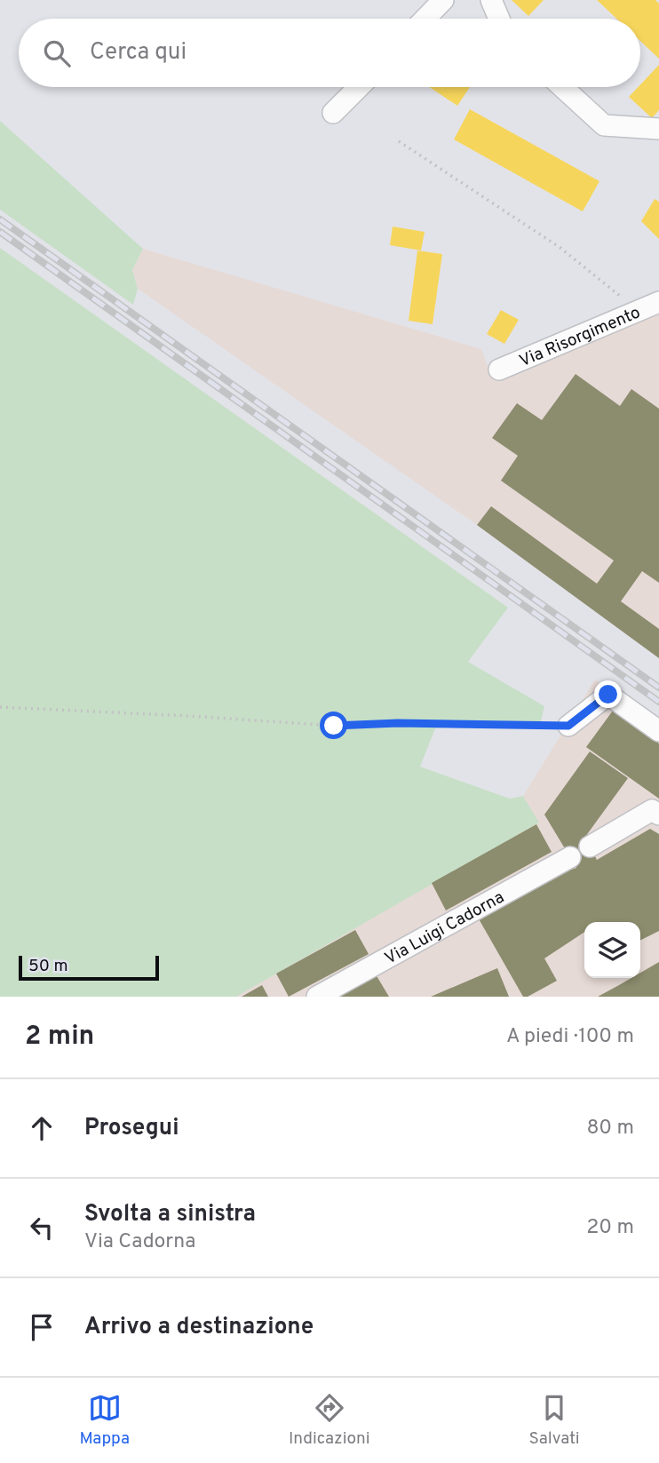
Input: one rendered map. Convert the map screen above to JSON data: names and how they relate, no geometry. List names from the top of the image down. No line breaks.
{"streets":{"street":["Via Risorgimento","Via Luigi Cadorna"]},"scale_bar":"50 m","page":{"search":"Cerca qui","scale":"50 m","heading":["2 min","A piedi · 100 m"],"list":[["Prosegui","80 m"],["Svolta a sinistra","Via Cadorna","20 m"],"Arrivo a destinazione"],"nav":["Mappa","Indicazioni","Salvati"]}}
